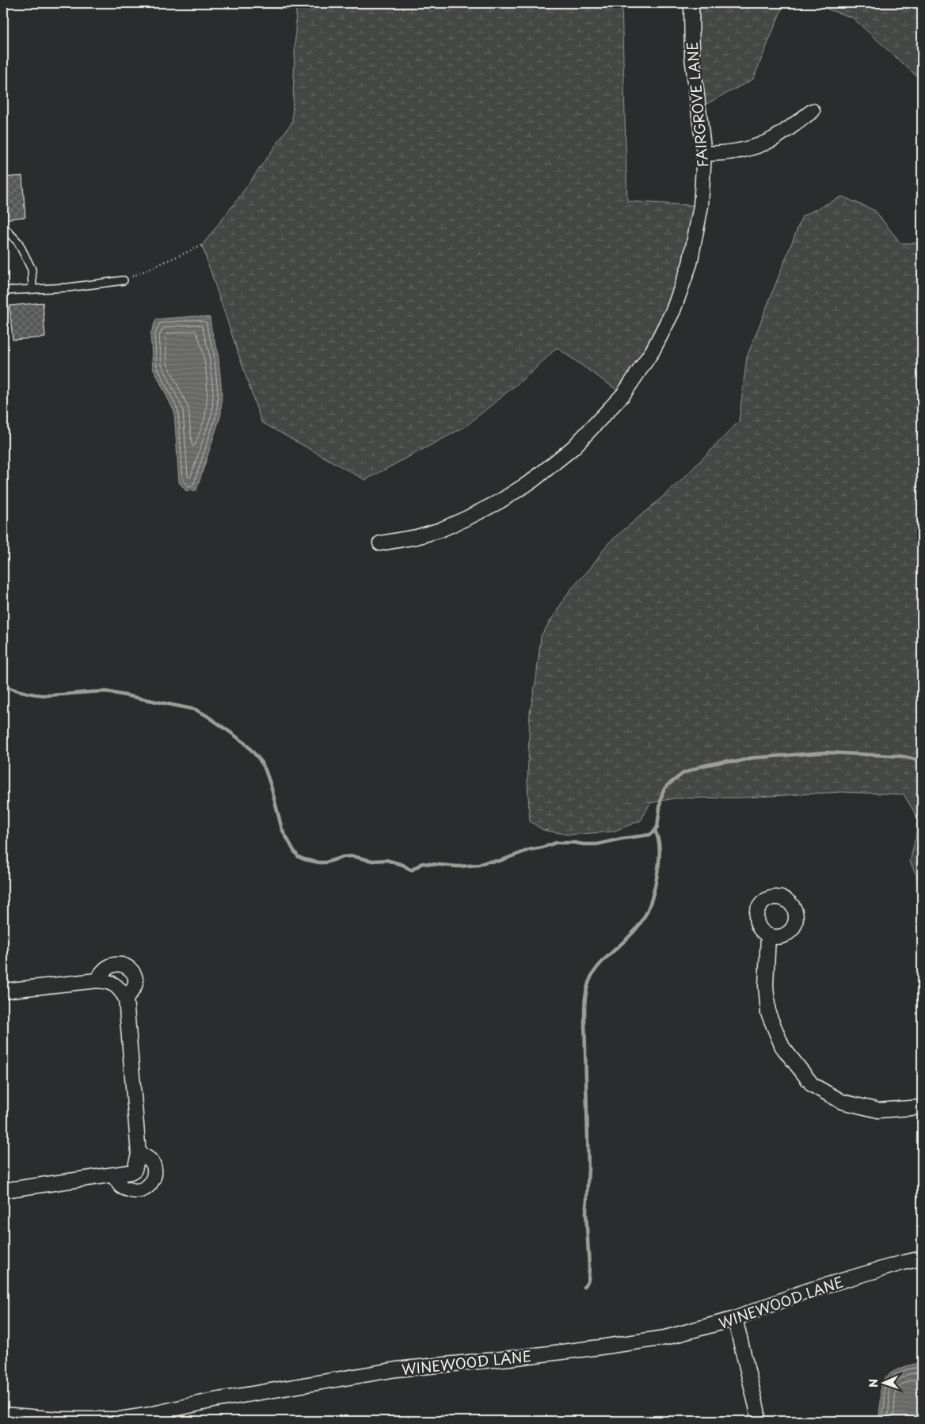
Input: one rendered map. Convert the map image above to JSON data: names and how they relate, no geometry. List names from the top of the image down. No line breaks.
{"streets":{"street":["FAIRGROVE LANE","WINEWOOD LANE"]},"north":"left"}
